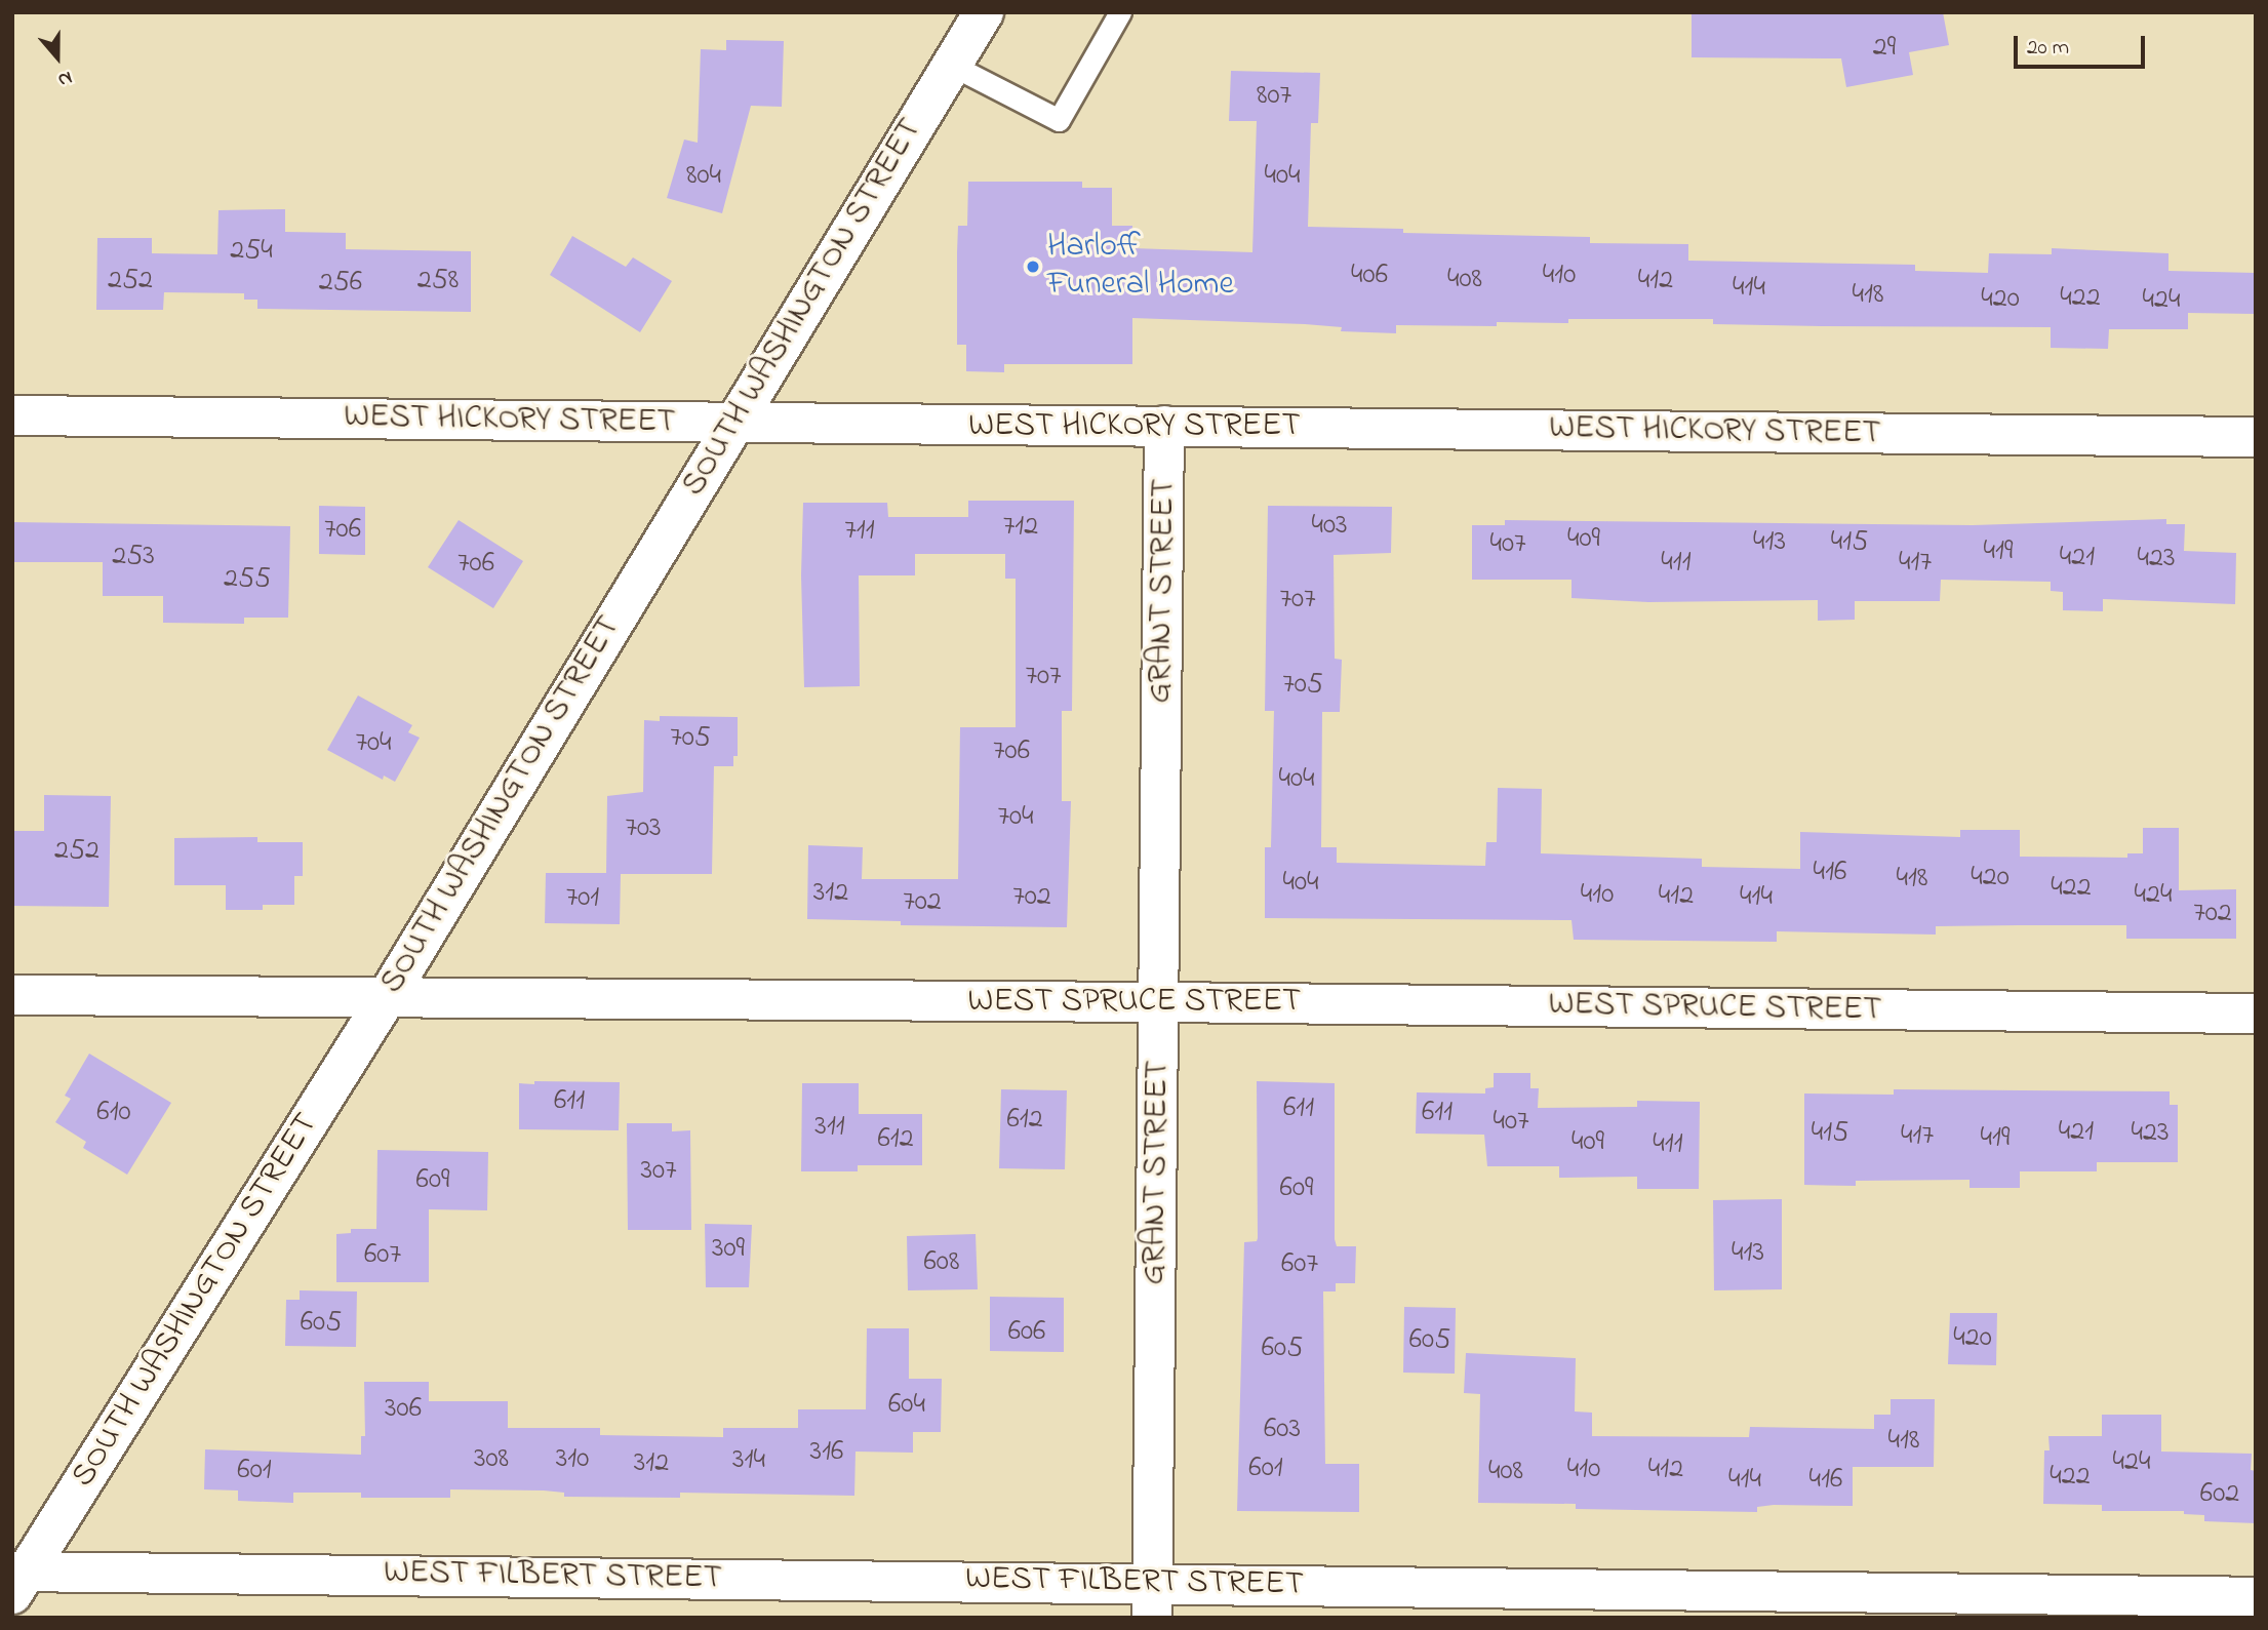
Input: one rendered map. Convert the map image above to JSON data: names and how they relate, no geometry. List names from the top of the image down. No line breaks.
{"streets":{"street":["SOUTH WASHINGTON STREET","WEST HICKORY STREET","GRANT STREET","WEST SPRUCE STREET","WEST FILBERT STREET"]},"crossings":[["SOUTH WASHINGTON STREET","WEST HICKORY STREET"],["SOUTH WASHINGTON STREET","WEST SPRUCE STREET"],["SOUTH WASHINGTON STREET","WEST FILBERT STREET"],["WEST HICKORY STREET","GRANT STREET"],["GRANT STREET","WEST SPRUCE STREET"],["GRANT STREET","WEST FILBERT STREET"]],"places":["Harloff Funeral Home"],"house_numbers":["29","807","804","404","254","406","410","408","252","258","412","256","414","418","422","420","424","403","712","706","711","409","413","415","407","419","253","421","423","411","417","706","255","707","707","705","705","704","706","404","704","703","252","416","420","418","404","422","312","410","424","412","702","414","701","702","702","611","611","610","611","612","407","311","421","415","423","417","419","612","409","411","307","609","609","309","413","607","608","607","605","606","420","605","605","604","306","603","418","316","308","310","314","424","312","601","410","412","601","408","422","414","416","602"],"scale_bar":"20 m","north":"bottom"}
